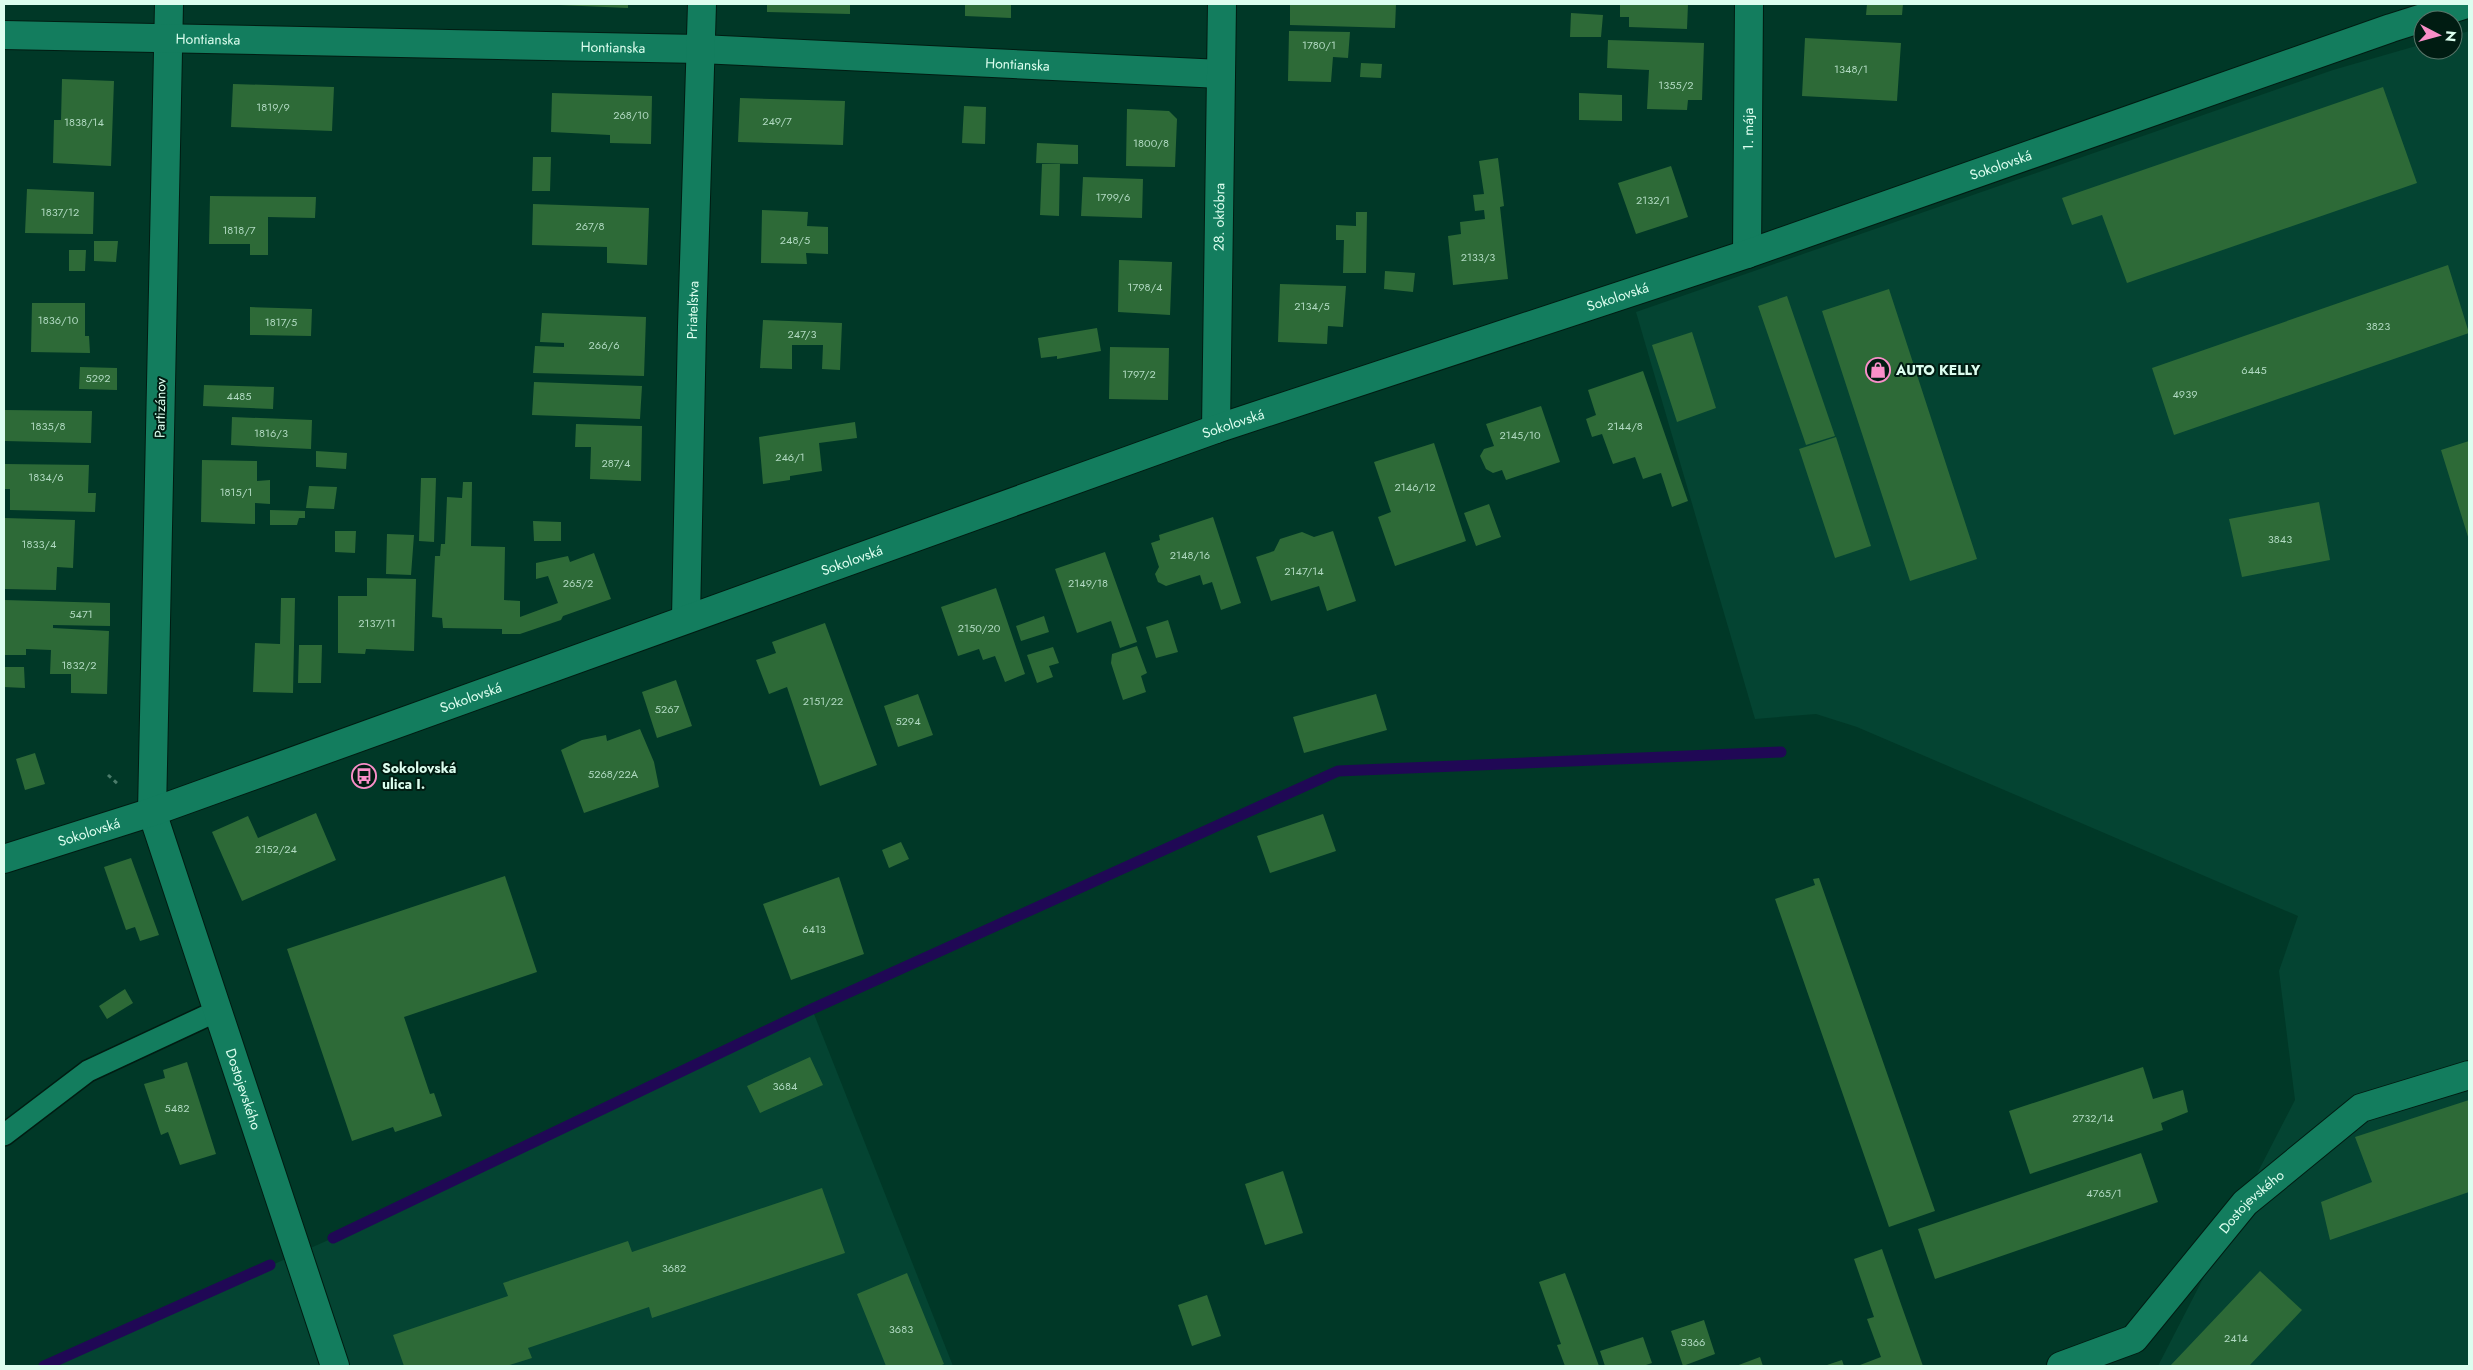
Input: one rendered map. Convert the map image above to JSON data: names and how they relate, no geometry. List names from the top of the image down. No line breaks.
{"streets":{"street":["Hontianska","1. mája","Sokolovská","28. októbra","Priateľstva","Partizánov","Dostojevského"]},"crossings":[["Hontianska","28. októbra"],["Hontianska","Priateľstva"],["Hontianska","Partizánov"],["1. mája","Sokolovská"],["Sokolovská","28. októbra"],["Sokolovská","Priateľstva"],["Sokolovská","Partizánov"],["Sokolovská","Dostojevského"],["Partizánov","Dostojevského"]],"places":{"shop":["AUTO KELLY"],"bus stop":["Sokolovská ulica I."]},"house_numbers":["1780/1","1348/1","1355/2","1819/9","268/10","249/7","1838/14","1800/8","1799/6","2132/1","1837/12","267/8","1818/7","248/5","2133/3","1798/4","2134/5","1836/10","1817/5","3823","247/3","266/6","6445","1797/2","5292","4939","4485","1835/8","2144/8","1816/3","2145/10","246/1","287/4","1834/6","2146/12","1815/1","3843","1833/4","2148/16","2147/14","265/2","2149/18","5471","2137/11","2150/20","1832/2","2151/22","5267","5294","5268/22A","2152/24","6413","3684","5482","2732/14","4765/1","3682","3683","2414","5366"],"north":"right"}
